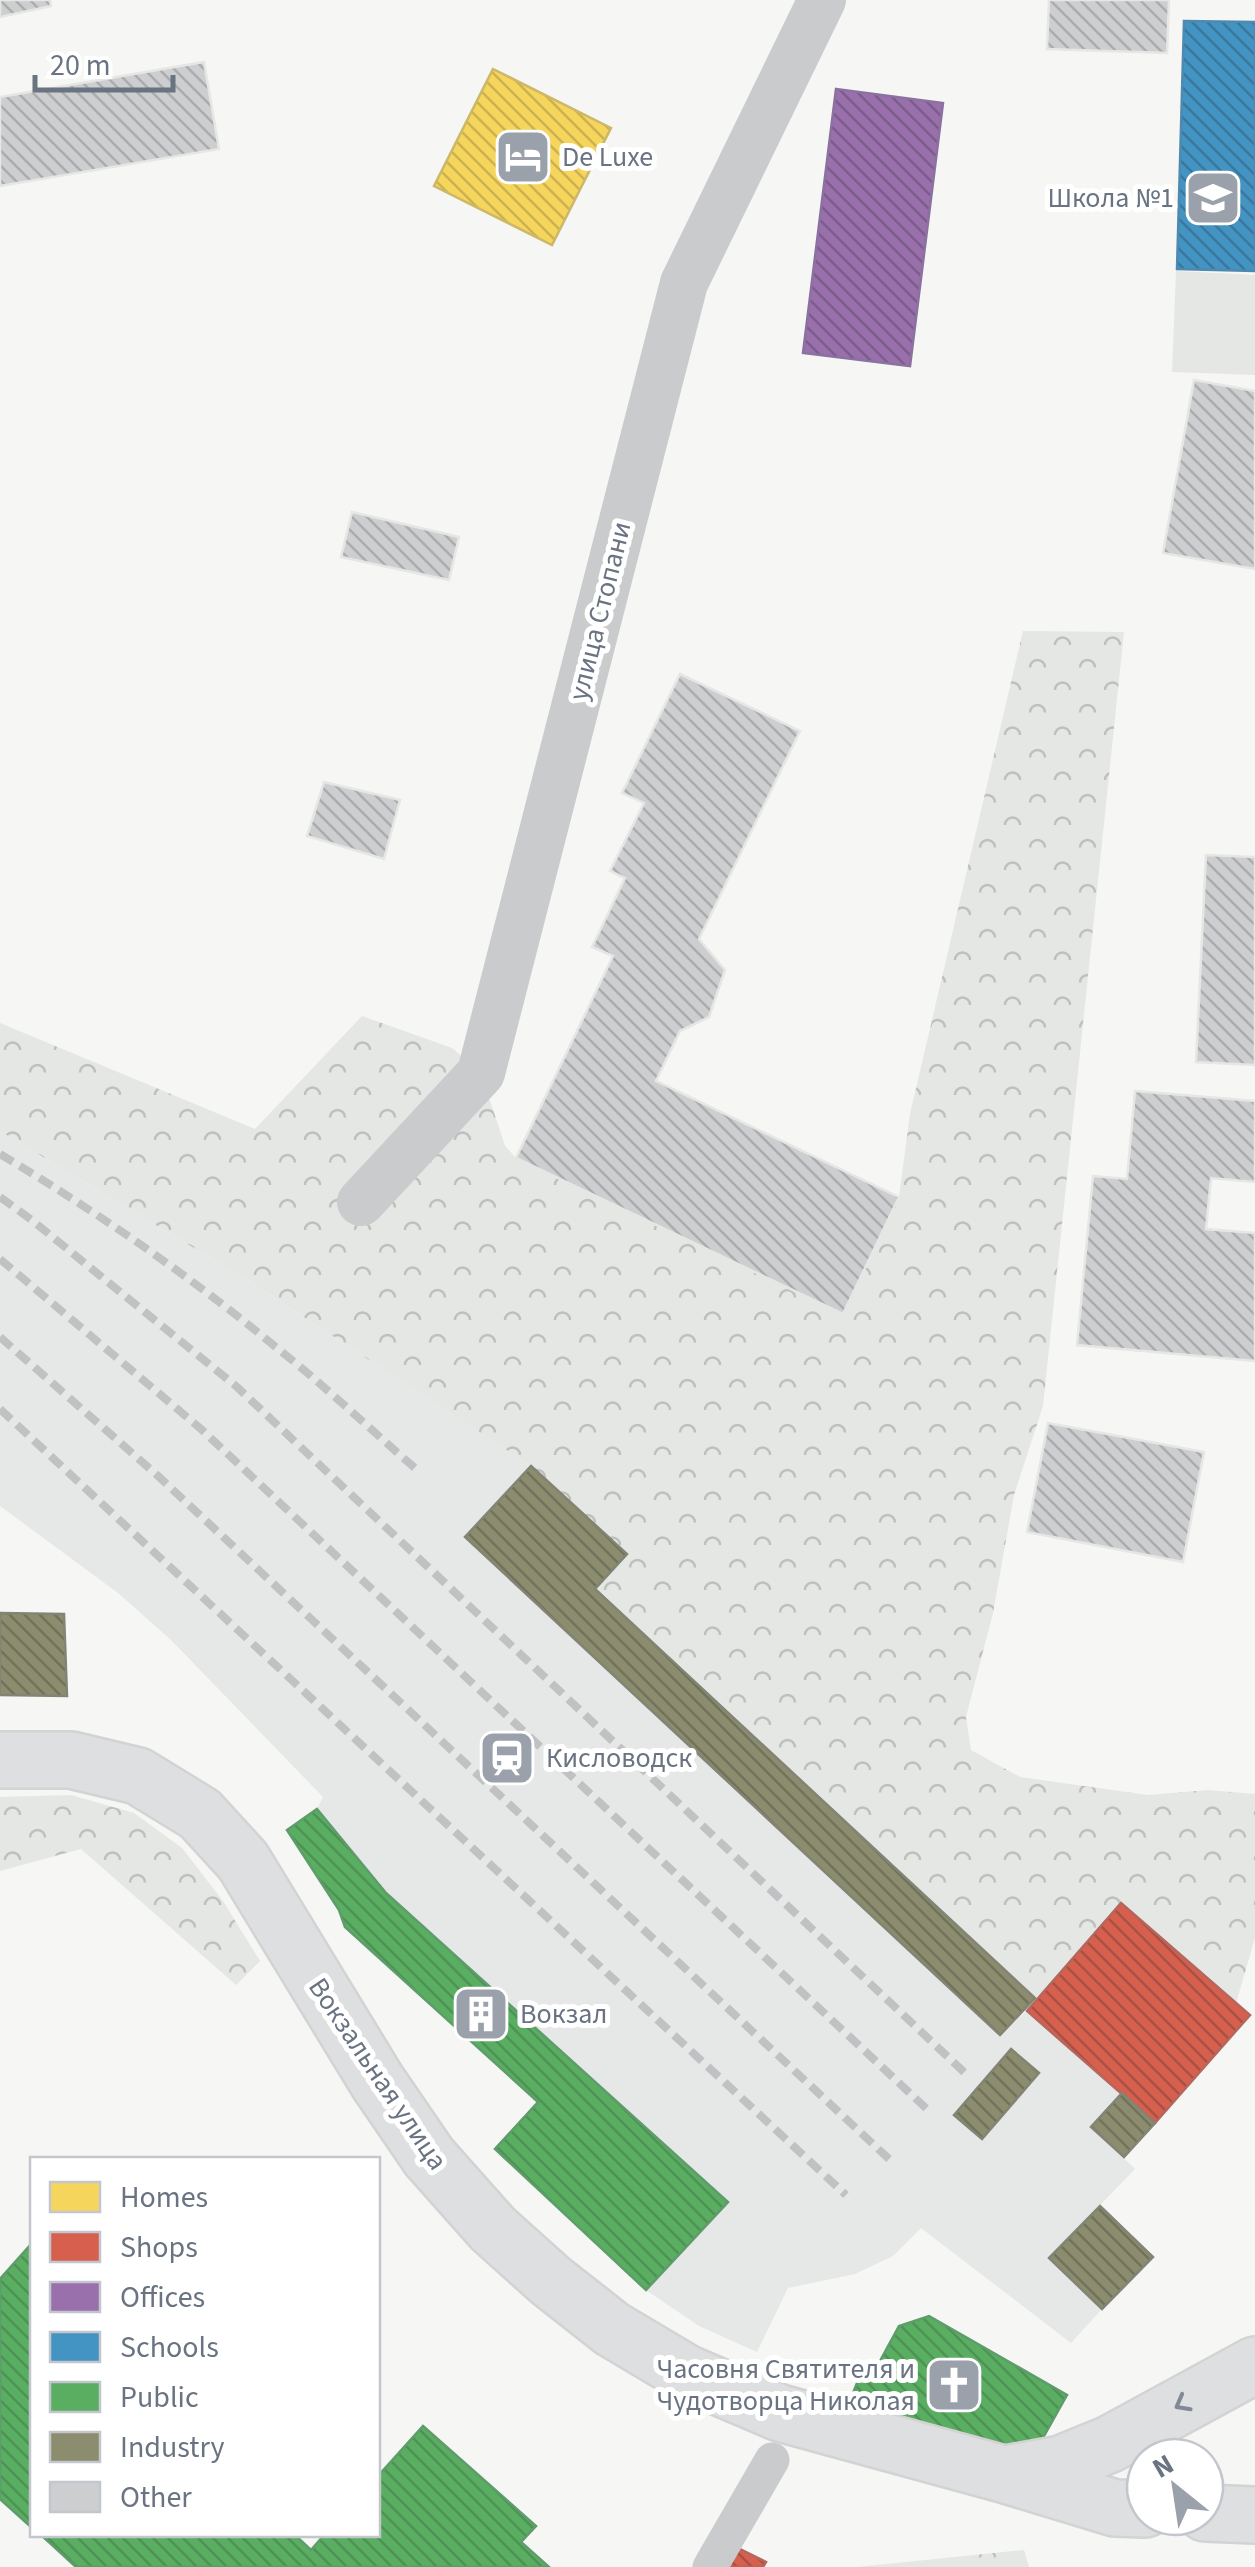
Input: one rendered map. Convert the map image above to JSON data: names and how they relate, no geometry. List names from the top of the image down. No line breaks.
{"streets":{"main road":["Вокзальная улица"],"street":["улица Стопани"]},"places":{"hotel":["De Luxe"],"school or university":["Школа №1"],"station":["Кисловодск"],"building":["Вокзал"],"church":["Часовня Святителя и Чудотворца Николая"]},"legend":["Homes","Shops","Offices","Schools","Public","Industry","Other"],"scale_bar":"20 m","north":"top left"}
